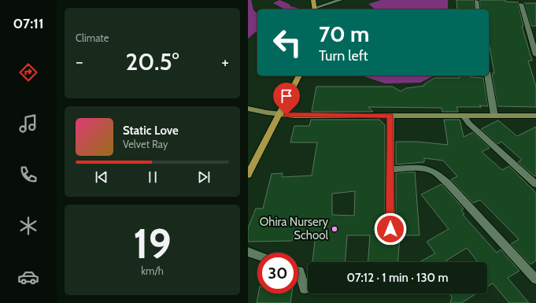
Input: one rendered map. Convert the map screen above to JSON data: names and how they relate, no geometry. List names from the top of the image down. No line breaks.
{"places":["Ohira Nursery School"],"page":{"tabs":"07:11","tile":["Climate",["19","km/h"]],"turn":["70 m","Turn left"],"heat":["−","20.5°","+"],"song":["Static Love","Velvet Ray"],"limit":"30","trip":"07:12 · 1 min · 130 m"}}
